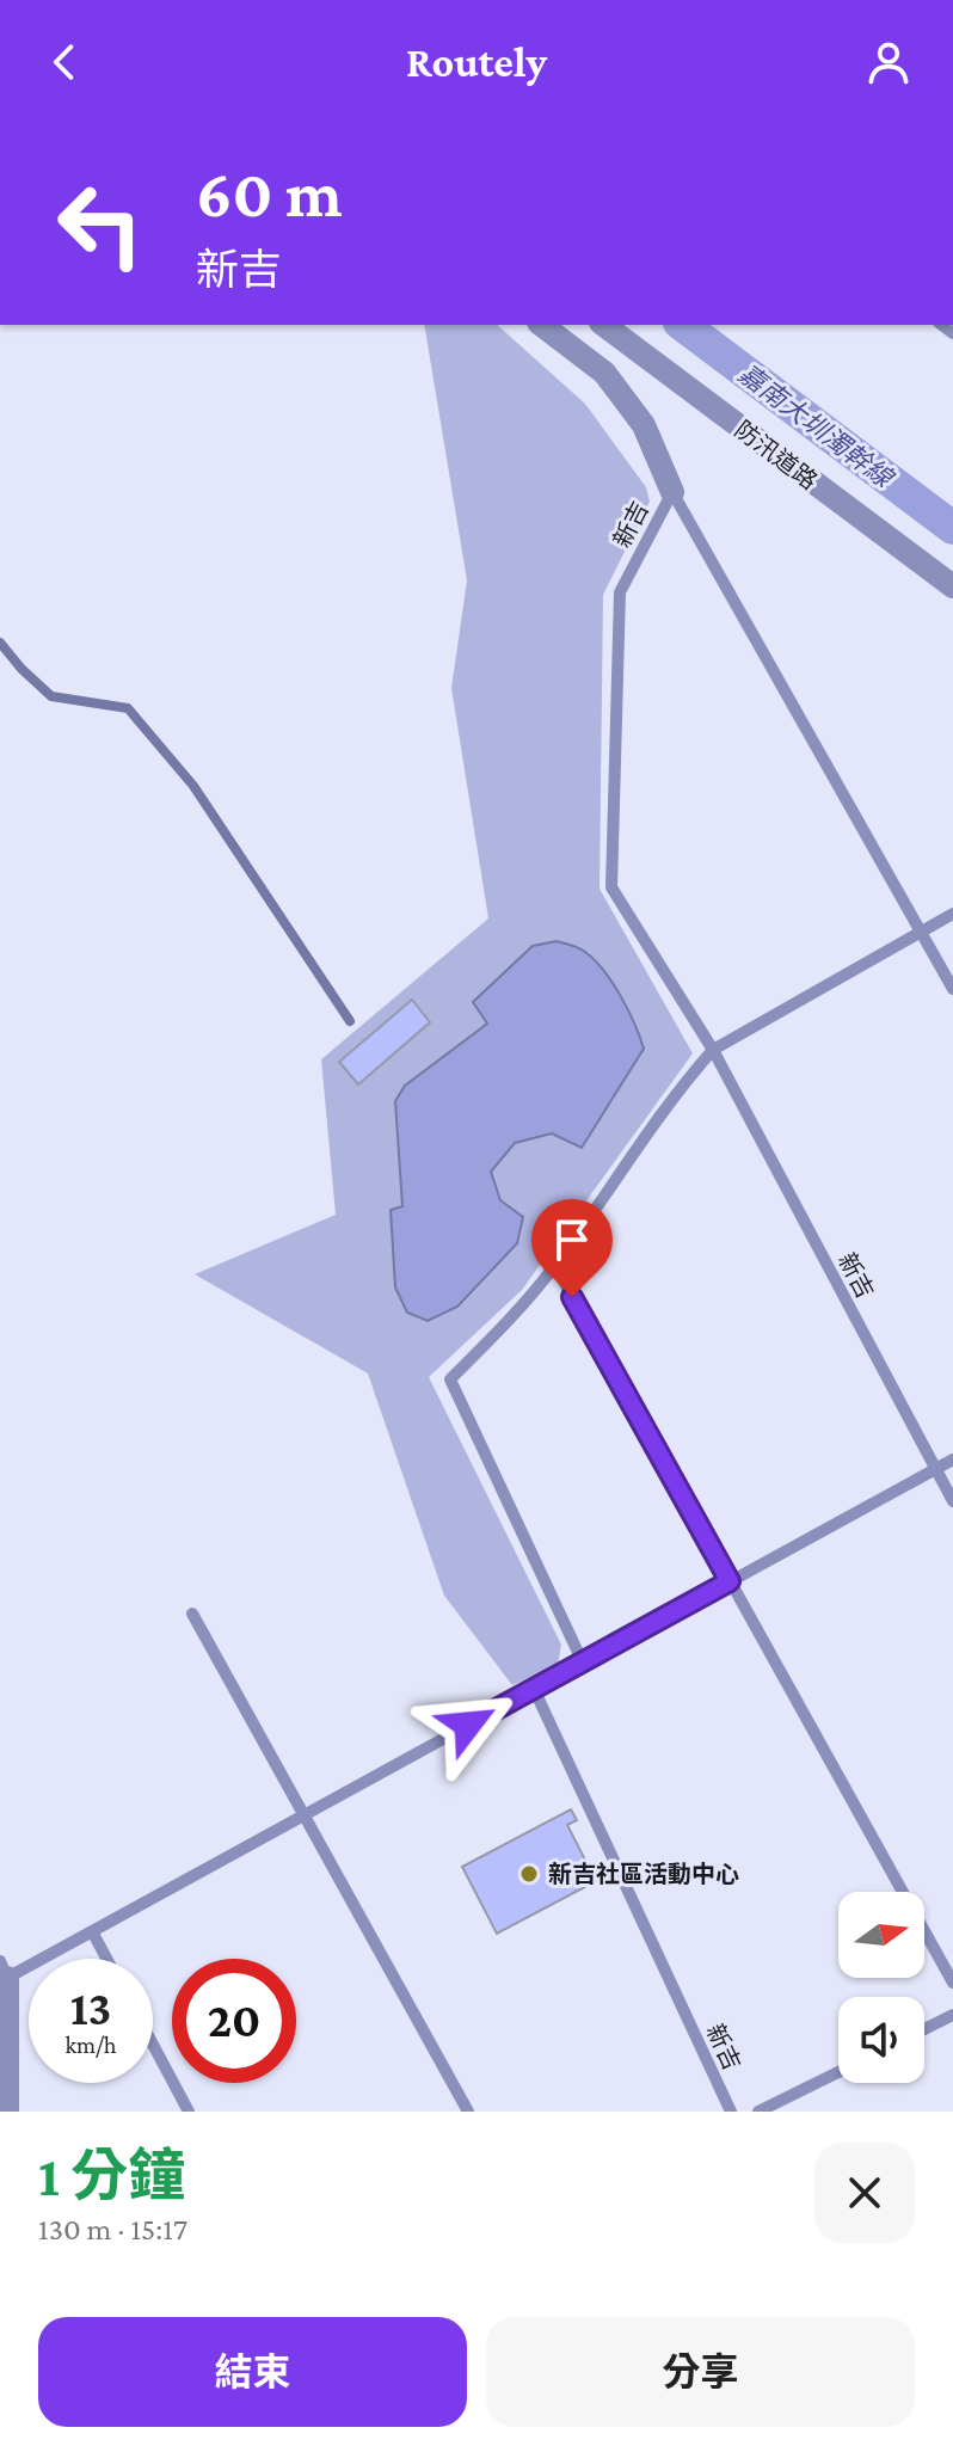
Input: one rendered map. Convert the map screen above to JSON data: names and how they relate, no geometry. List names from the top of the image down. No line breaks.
{"streets":{"street":["防汛道路"],"lane":["新吉"]},"water":["嘉南大圳濁幹線"],"places":["新吉社區活動中心"],"north":"right","page":{"header":"Routely","turn":["60 m","新吉"],"speed":"13 km/h","limit":"20","heading":["1 分鐘","130 m · 15:17"],"buttons":["結束","分享"]}}
